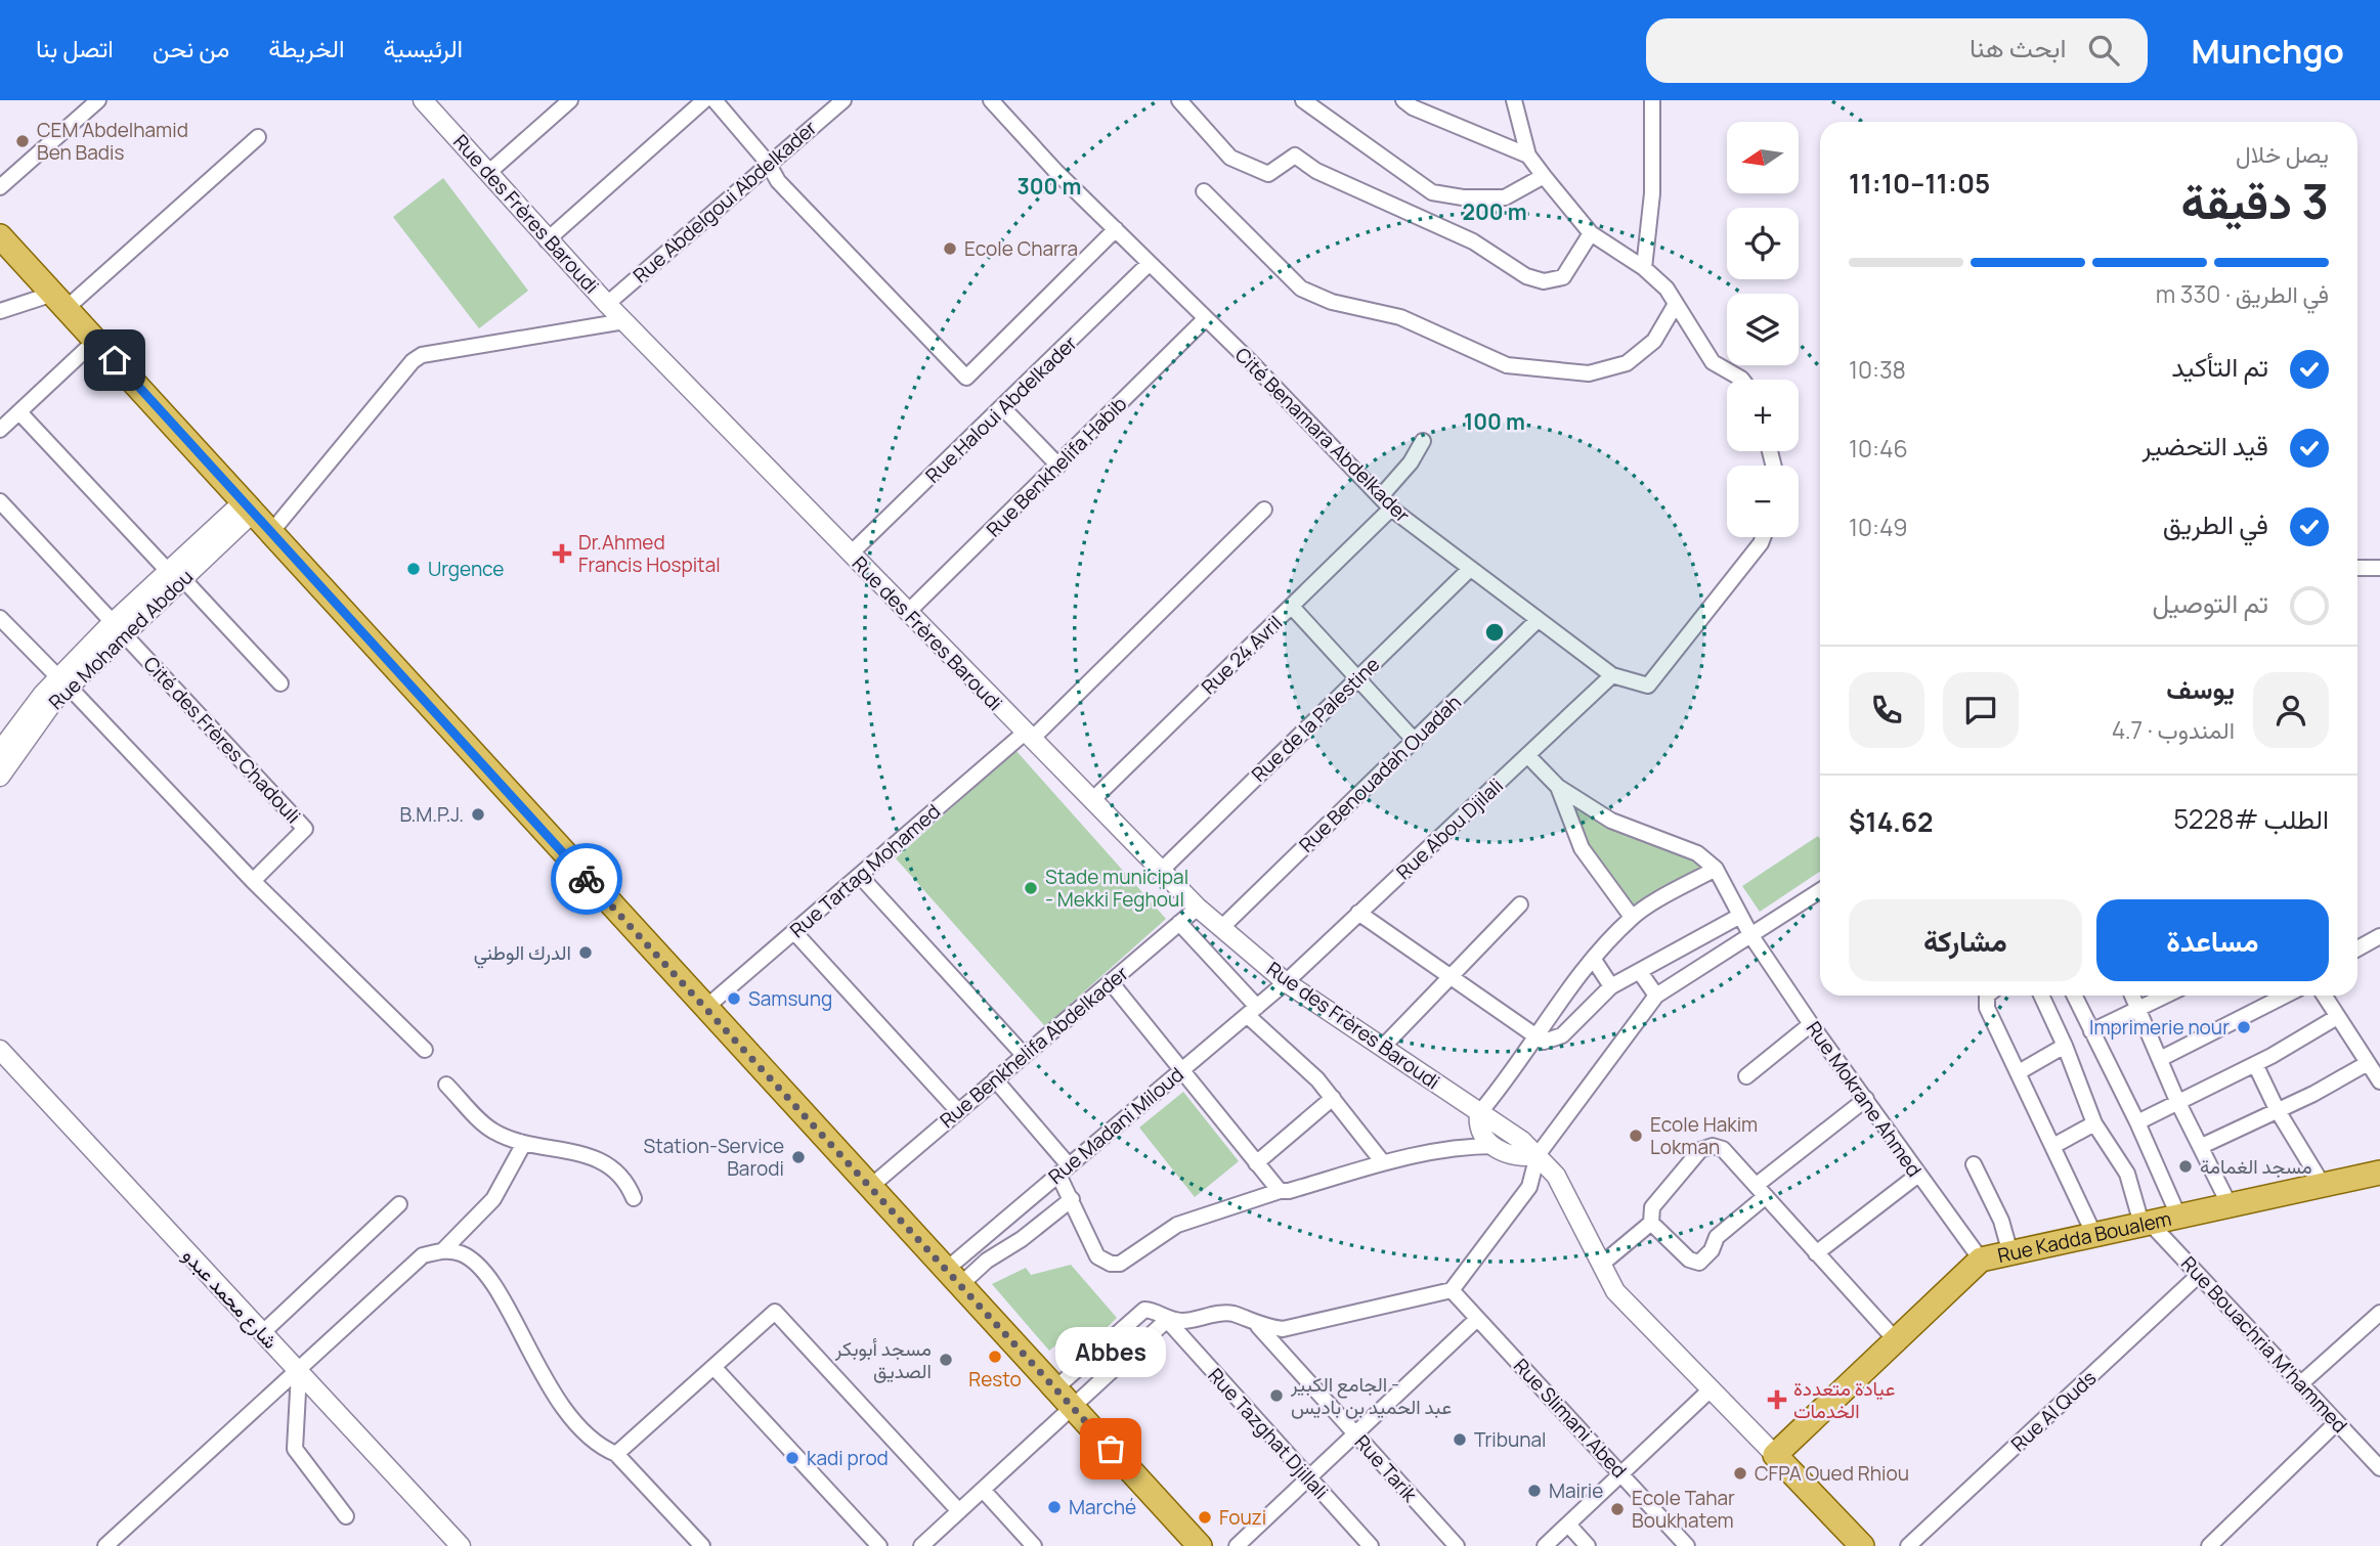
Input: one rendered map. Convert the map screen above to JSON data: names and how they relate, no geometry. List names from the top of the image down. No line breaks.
{"streets":{"main road":["Rue Kadda Boualem"],"street":["Rue Abdelgoui Abdelkader","Rue des Frères Baroudi","Rue Haloui Abdelkader","Cité Benamara Abdelkader","Rue Benkhelifa Habib","Rue Mohamed Abdou","Rue 24 Avril","Rue de la Palestine","Cité des Frères Chadouli","Rue Benouadah Ouadah","Rue Abou Djilali","Rue Tartag Mohamed","Rue Benkhelifa Abdelkader","Rue Mokrane Ahmed","Rue Madani Miloud","شارع محمد عبدو","Rue Bouachria M'hammed","Rue Al Quds","Rue Slimani Abed","Rue Tazghat Djillali","Rue Tarik"]},"crossings":[["Rue Abdelgoui Abdelkader","Rue des Frères Baroudi"],["Rue des Frères Baroudi","Rue Haloui Abdelkader"],["Rue des Frères Baroudi","Rue Benkhelifa Habib"],["Rue des Frères Baroudi","Rue 24 Avril"],["Rue des Frères Baroudi","Rue de la Palestine"],["Rue des Frères Baroudi","Rue Benouadah Ouadah"],["Rue des Frères Baroudi","Rue Abou Djilali"],["Rue des Frères Baroudi","Rue Tartag Mohamed"],["Rue des Frères Baroudi","Rue Benkhelifa Abdelkader"],["Rue des Frères Baroudi","Rue Madani Miloud"],["Rue Haloui Abdelkader","Cité Benamara Abdelkader"],["Cité Benamara Abdelkader","Rue Benkhelifa Habib"],["Cité Benamara Abdelkader","Rue 24 Avril"],["Cité Benamara Abdelkader","Rue de la Palestine"],["Cité Benamara Abdelkader","Rue Benouadah Ouadah"],["Cité Benamara Abdelkader","Rue Abou Djilali"],["Rue Mohamed Abdou","Cité des Frères Chadouli"],["Rue Abou Djilali","Rue Madani Miloud"],["Rue Mokrane Ahmed","Rue Kadda Boualem"],["Rue Kadda Boualem","Rue Bouachria M'hammed"],["Rue Bouachria M'hammed","Rue Al Quds"]],"places":{"other":["CEM Abdelhamid Ben Badis","Ecole Charra","Urgence","B.M.P.J.","Stade municipal - Mekki Feghoul","الدرك الوطني","Samsung","Imprimerie nour","Ecole Hakim Lokman","Station-Service Barodi","مسجد الغمامة","Resto","مسجد أبوبكر الصديق","الجامع الكبير - عبد الحميد بن باديس","Tribunal","Abbes","kadi prod","CFPA Oued Rhiou","Mairie","Marché","Ecole Tahar Boukhatem","Fouzi"],"health":["Dr.Ahmed Francis Hospital","عيادة متعددة الخدمات"]},"north":"left","page":{"header":"Munchgo","search":"ابحث هنا","nav":["الرئيسية","الخريطة","من نحن","اتصل بنا"],"map_buttons":["+","−"],"heading":["3 دقيقة","يصل خلال","11:05–11:10"],"panel":["يوسف","المندوب · 4.7","الطلب #5228","$14.62"],"bar":"في الطريق · 330 m","list":[["تم التأكيد","10:38"],["قيد التحضير","10:46"],["في الطريق","10:49"],"تم التوصيل"],"buttons":["مساعدة","مشاركة"],"bubble":"Abbes"},"rings":["300 m","200 m","100 m"]}
